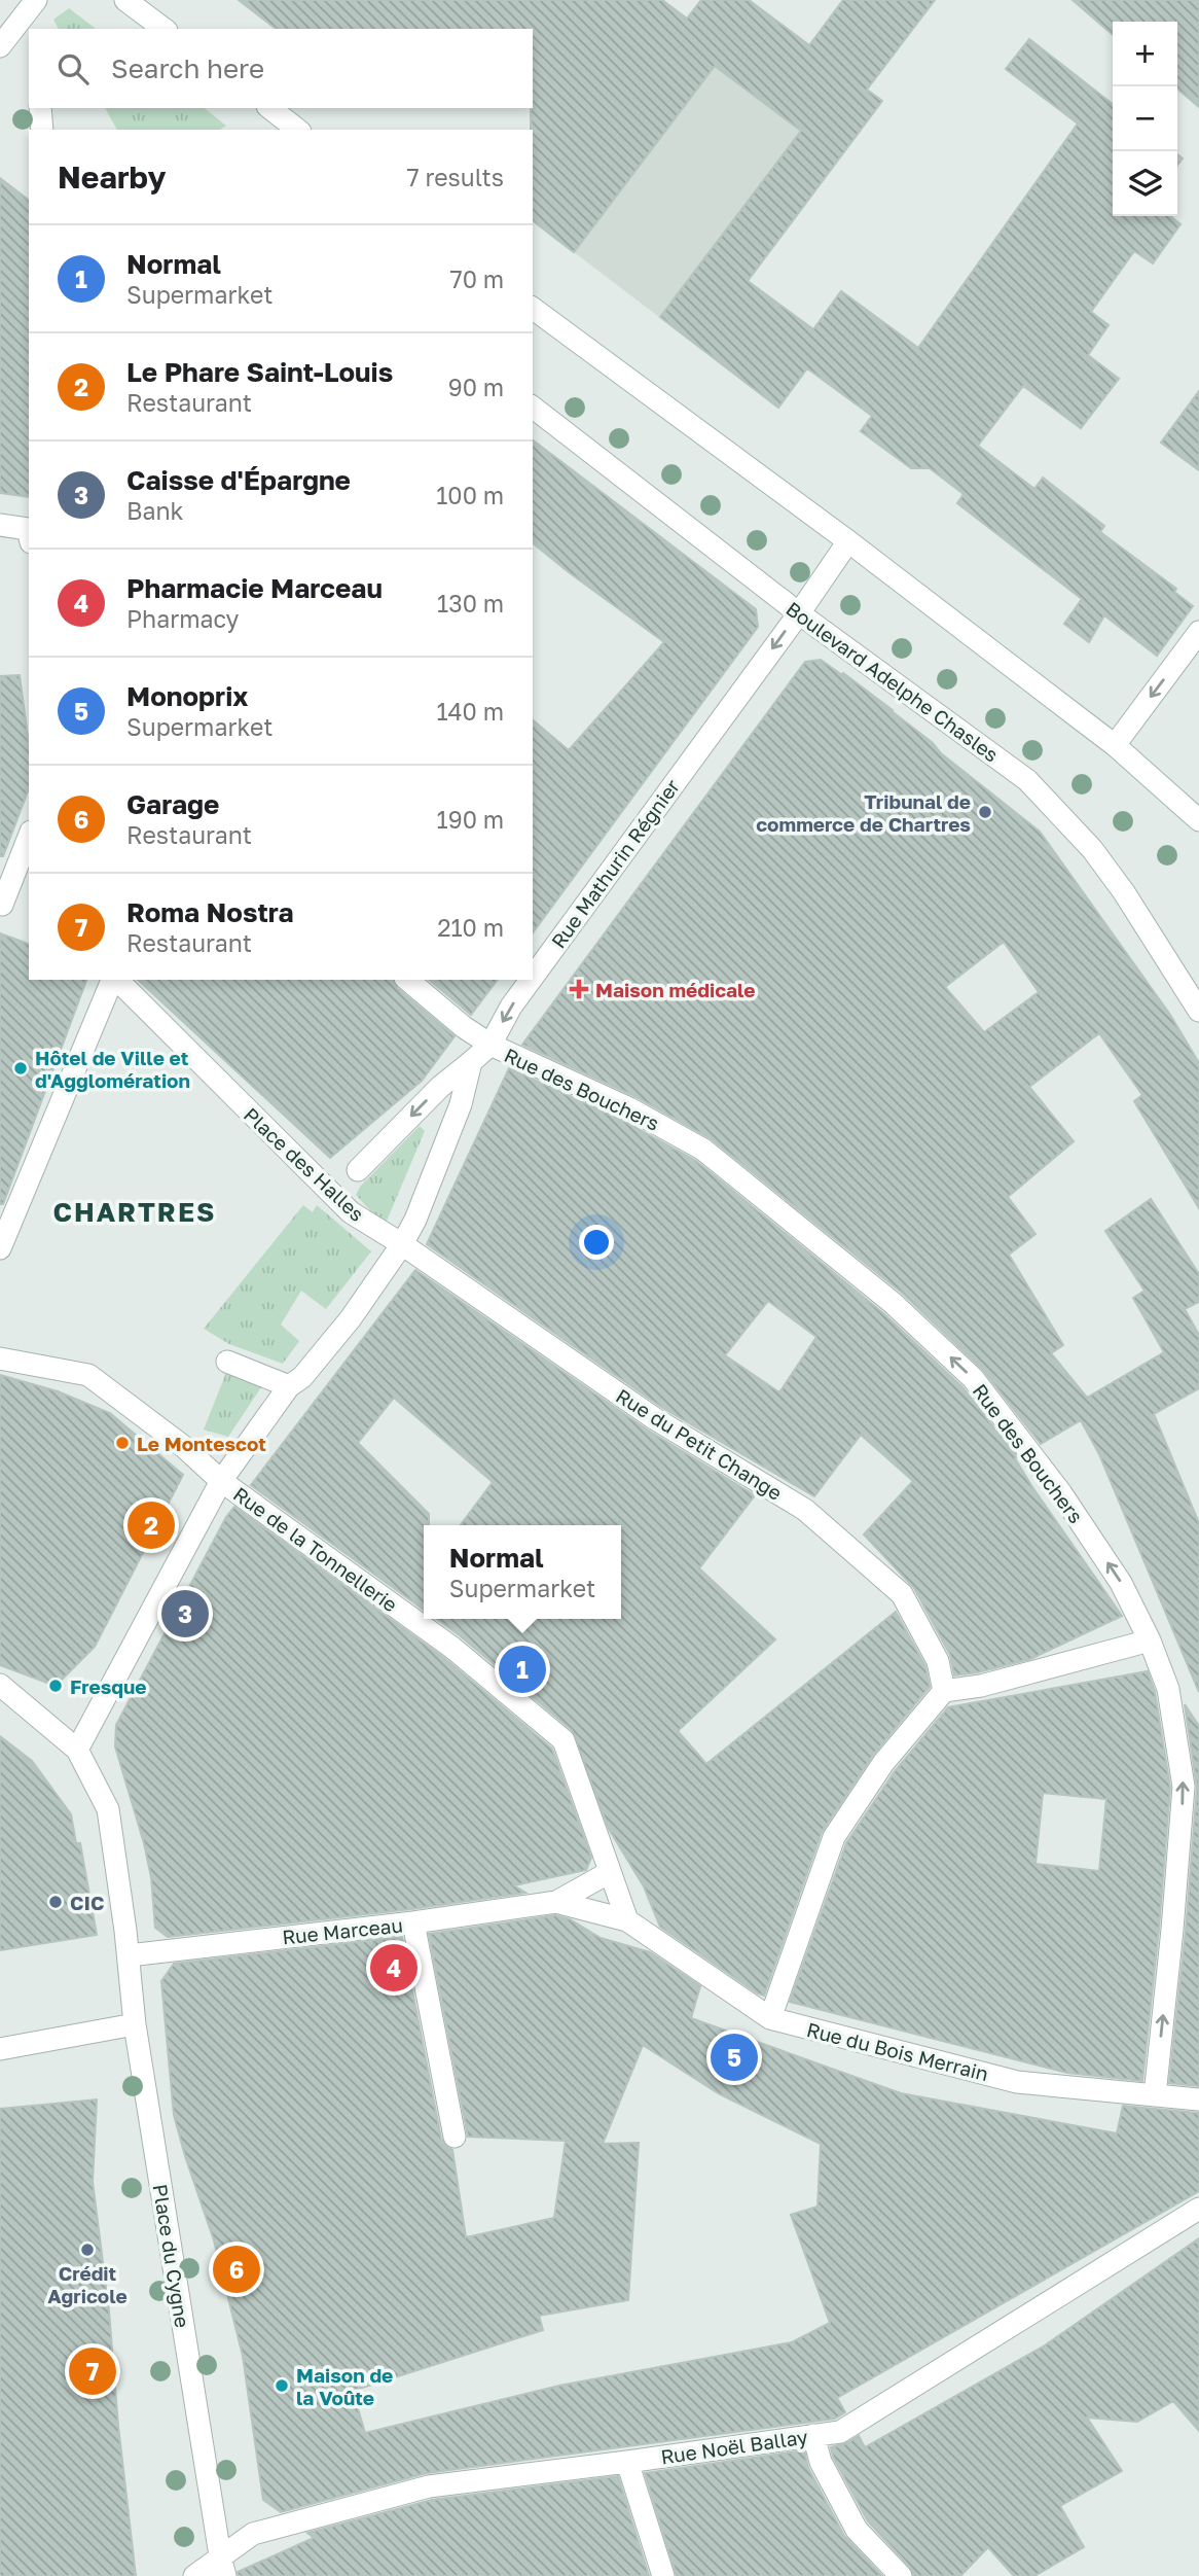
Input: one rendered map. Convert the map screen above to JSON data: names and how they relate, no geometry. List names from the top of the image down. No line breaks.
{"streets":{"street":["Boulevard Adelphe Chasles","Rue Mathurin Régnier","Rue des Bouchers","Place des Halles","Rue du Petit Change","Rue de la Tonnellerie","Rue Marceau","Rue du Bois Merrain","Place du Cygne","Rue Noël Ballay"]},"crossings":[["Boulevard Adelphe Chasles","Rue Mathurin Régnier"],["Rue Mathurin Régnier","Rue des Bouchers"],["Rue des Bouchers","Rue du Bois Merrain"],["Place des Halles","Rue du Petit Change"],["Rue de la Tonnellerie","Rue Marceau"],["Rue de la Tonnellerie","Rue du Bois Merrain"],["Rue Marceau","Rue du Bois Merrain"],["Rue Marceau","Place du Cygne"],["Place du Cygne","Rue Noël Ballay"]],"one_way":["Rue Mathurin Régnier","Rue des Bouchers"],"districts":["CHARTRES"],"places":{"other":["Tribunal de commerce de Chartres","Hôtel de Ville et d'Agglomération","Le Montescot","Fresque","CIC","Crédit Agricole","Maison de la Voûte"],"health":["Maison médicale"]},"page":{"map_buttons":["+","−"],"search":"Search here","heading":["Nearby","7 results"],"list":[{"mark":"1","name":"Normal","note":"Supermarket","value":"70 m"},{"mark":"2","name":"Le Phare Saint-Louis","note":"Restaurant","value":"90 m"},{"mark":"3","name":"Caisse d'Épargne","note":"Bank","value":"100 m"},{"mark":"4","name":"Pharmacie Marceau","note":"Pharmacy","value":"130 m"},{"mark":"5","name":"Monoprix","note":"Supermarket","value":"140 m"},{"mark":"6","name":"Garage","note":"Restaurant","value":"190 m"},{"mark":"7","name":"Roma Nostra","note":"Restaurant","value":"210 m"}],"pins":["2","3","1","4","5","6","7"],"popup":["Normal","Supermarket"]}}
